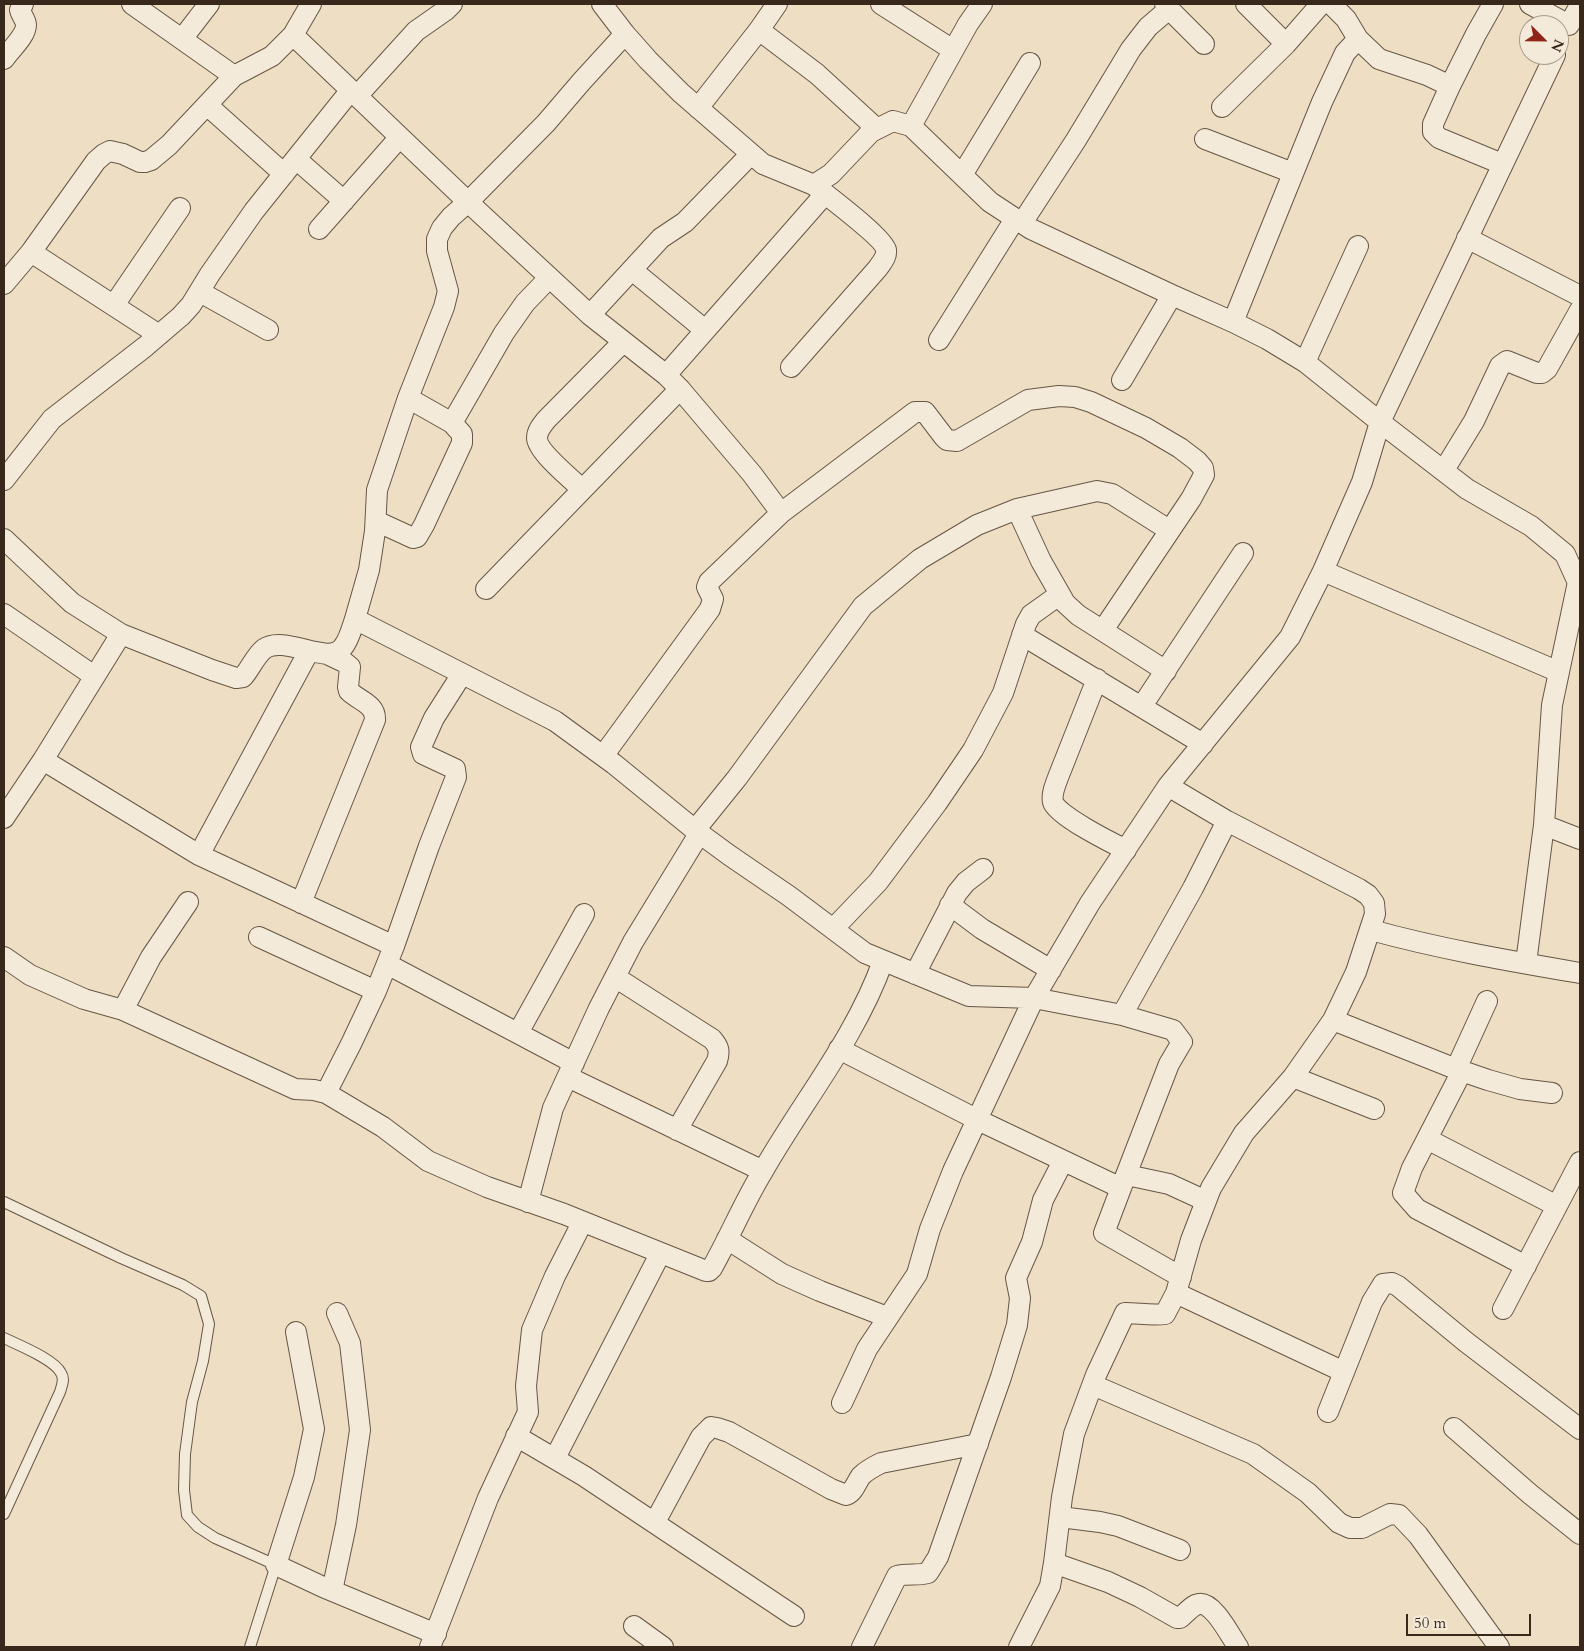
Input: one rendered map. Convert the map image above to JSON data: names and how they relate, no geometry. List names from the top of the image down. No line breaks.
{"scale_bar":"50 m","north":"bottom right"}
